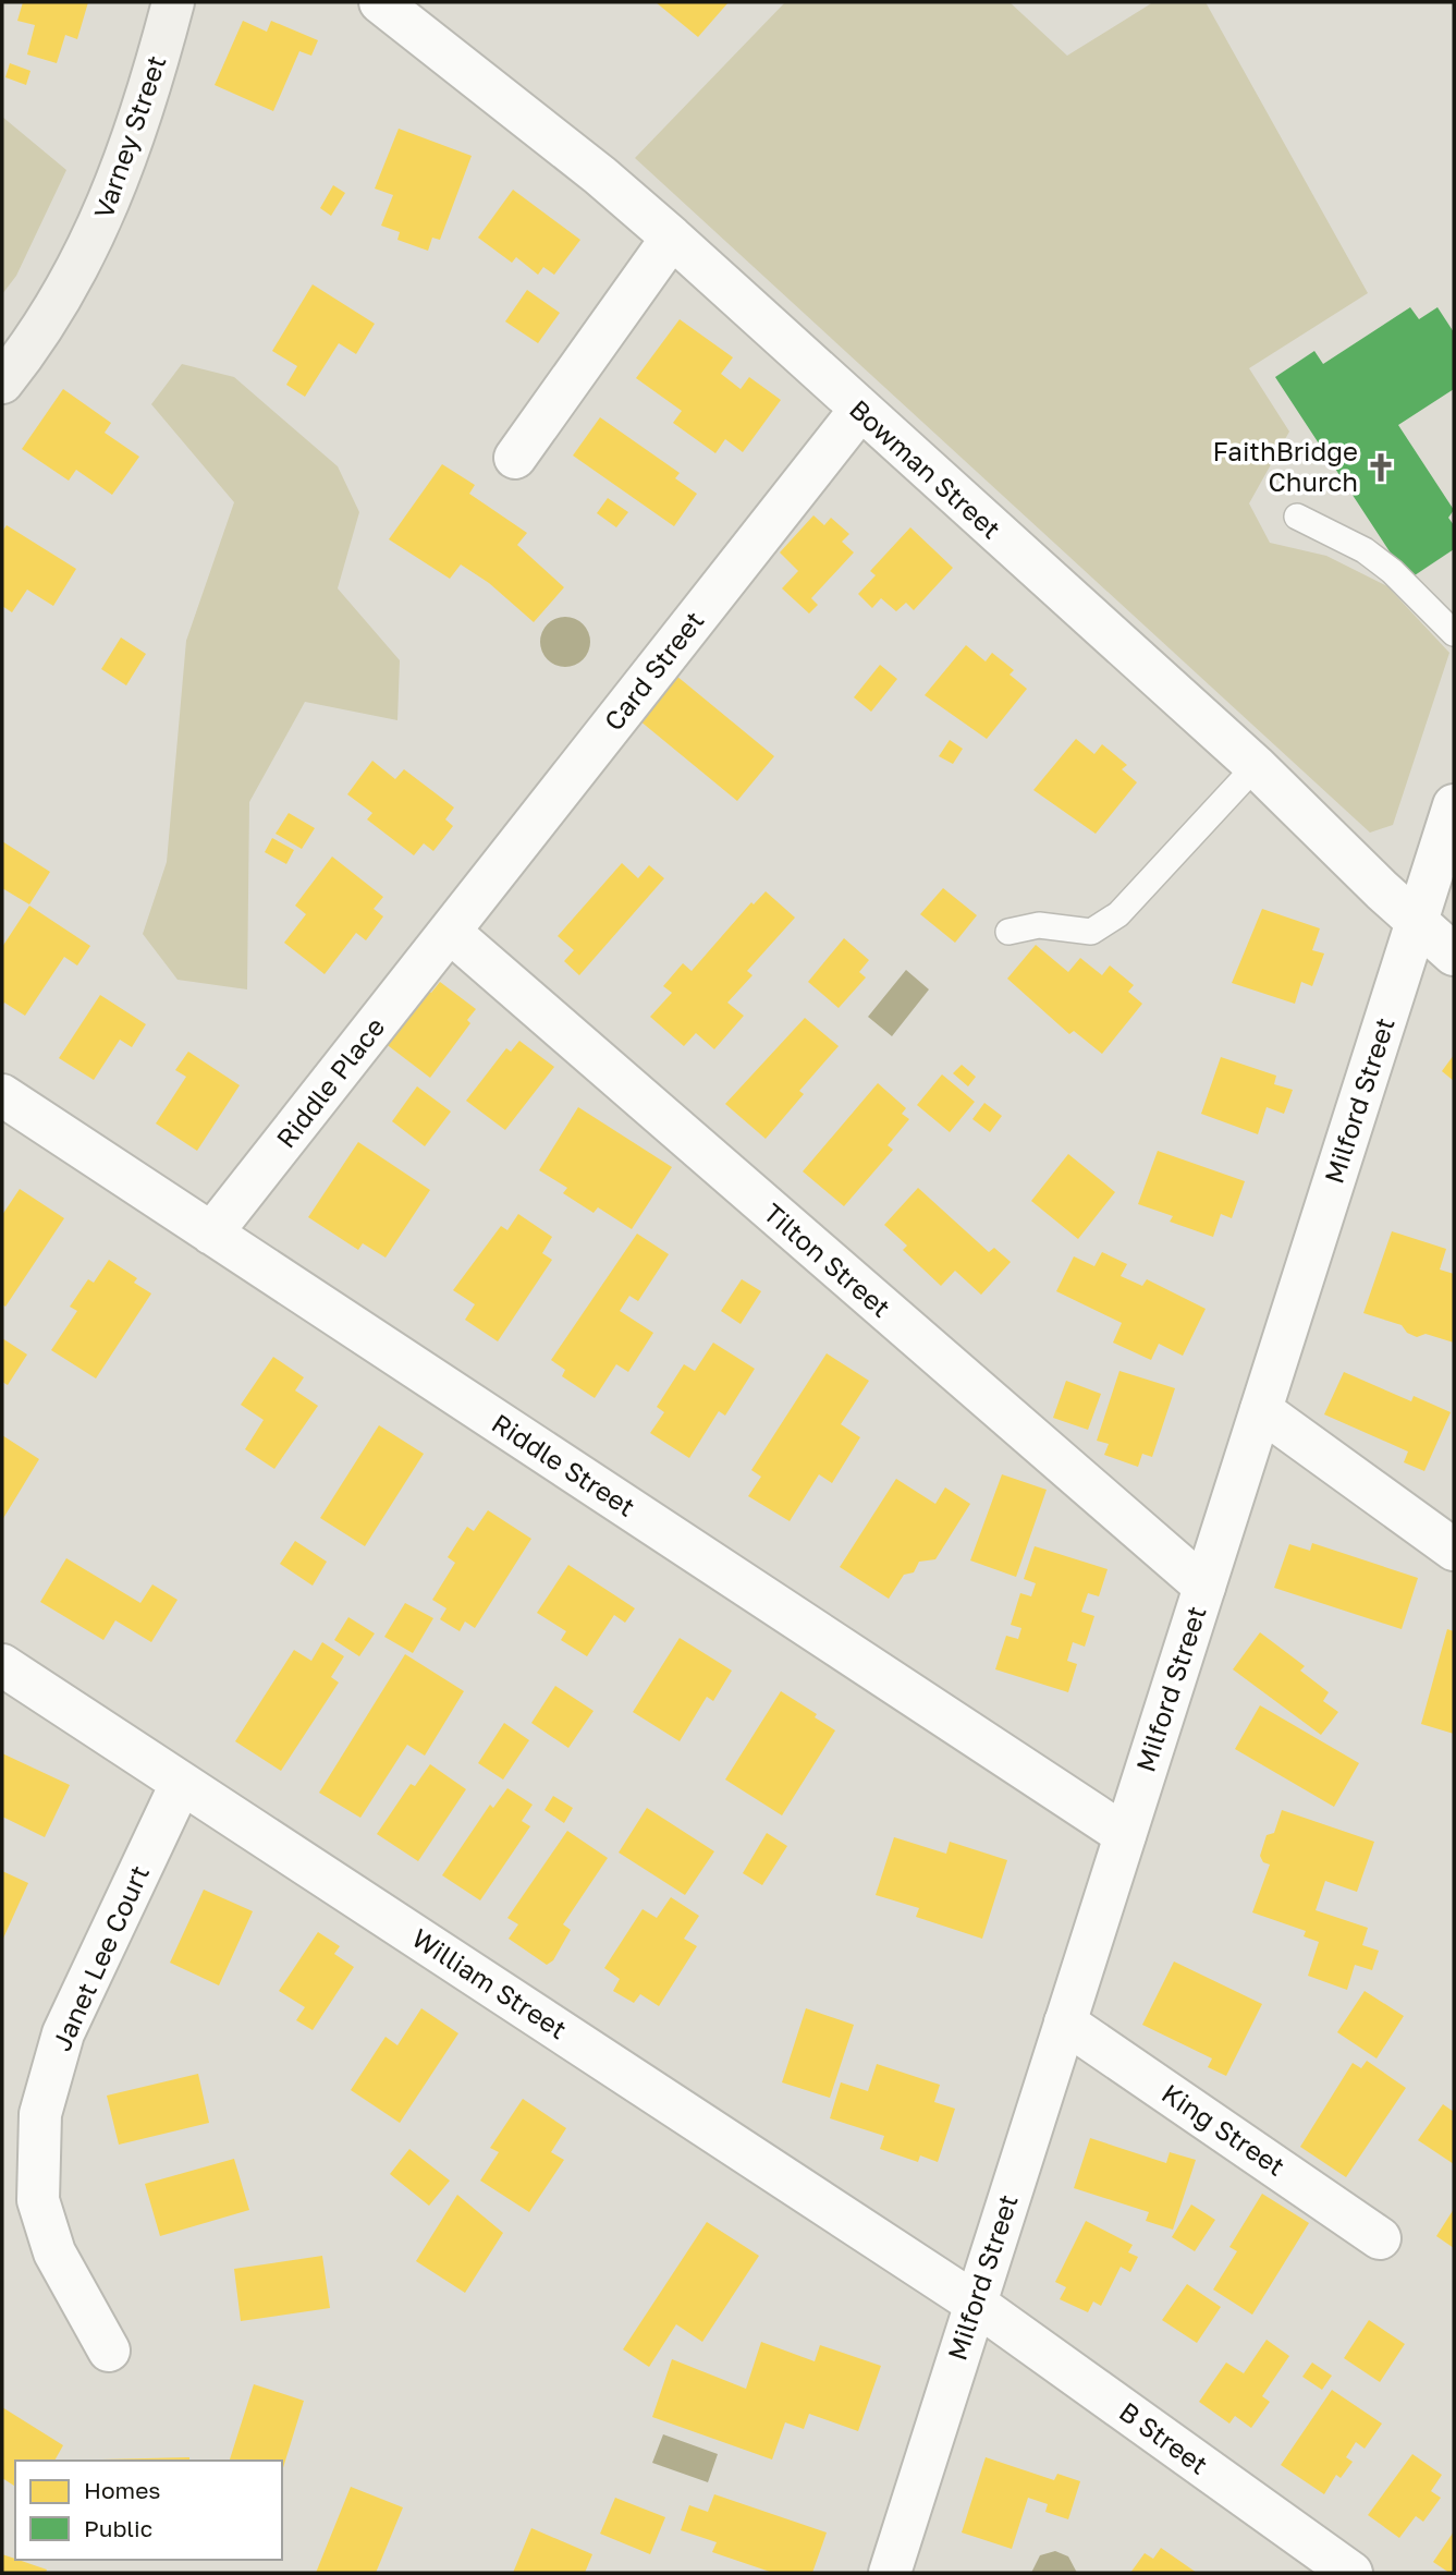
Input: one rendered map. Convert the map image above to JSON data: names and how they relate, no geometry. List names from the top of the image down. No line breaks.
{"streets":{"main road":["Varney Street"],"street":["Bowman Street","Card Street","Riddle Place","Milford Street","Tilton Street","Riddle Street","Janet Lee Court","William Street","King Street","B Street"]},"crossings":[["Bowman Street","Card Street"],["Bowman Street","Milford Street"],["Card Street","Riddle Place"],["Card Street","Tilton Street"],["Riddle Place","Tilton Street"],["Riddle Place","Riddle Street"],["Milford Street","Tilton Street"],["Milford Street","Riddle Street"],["Milford Street","William Street"],["Milford Street","King Street"],["Milford Street","B Street"],["Janet Lee Court","William Street"],["William Street","B Street"]],"places":{"church":["FaithBridge Church"]},"legend":["Homes","Public"]}
